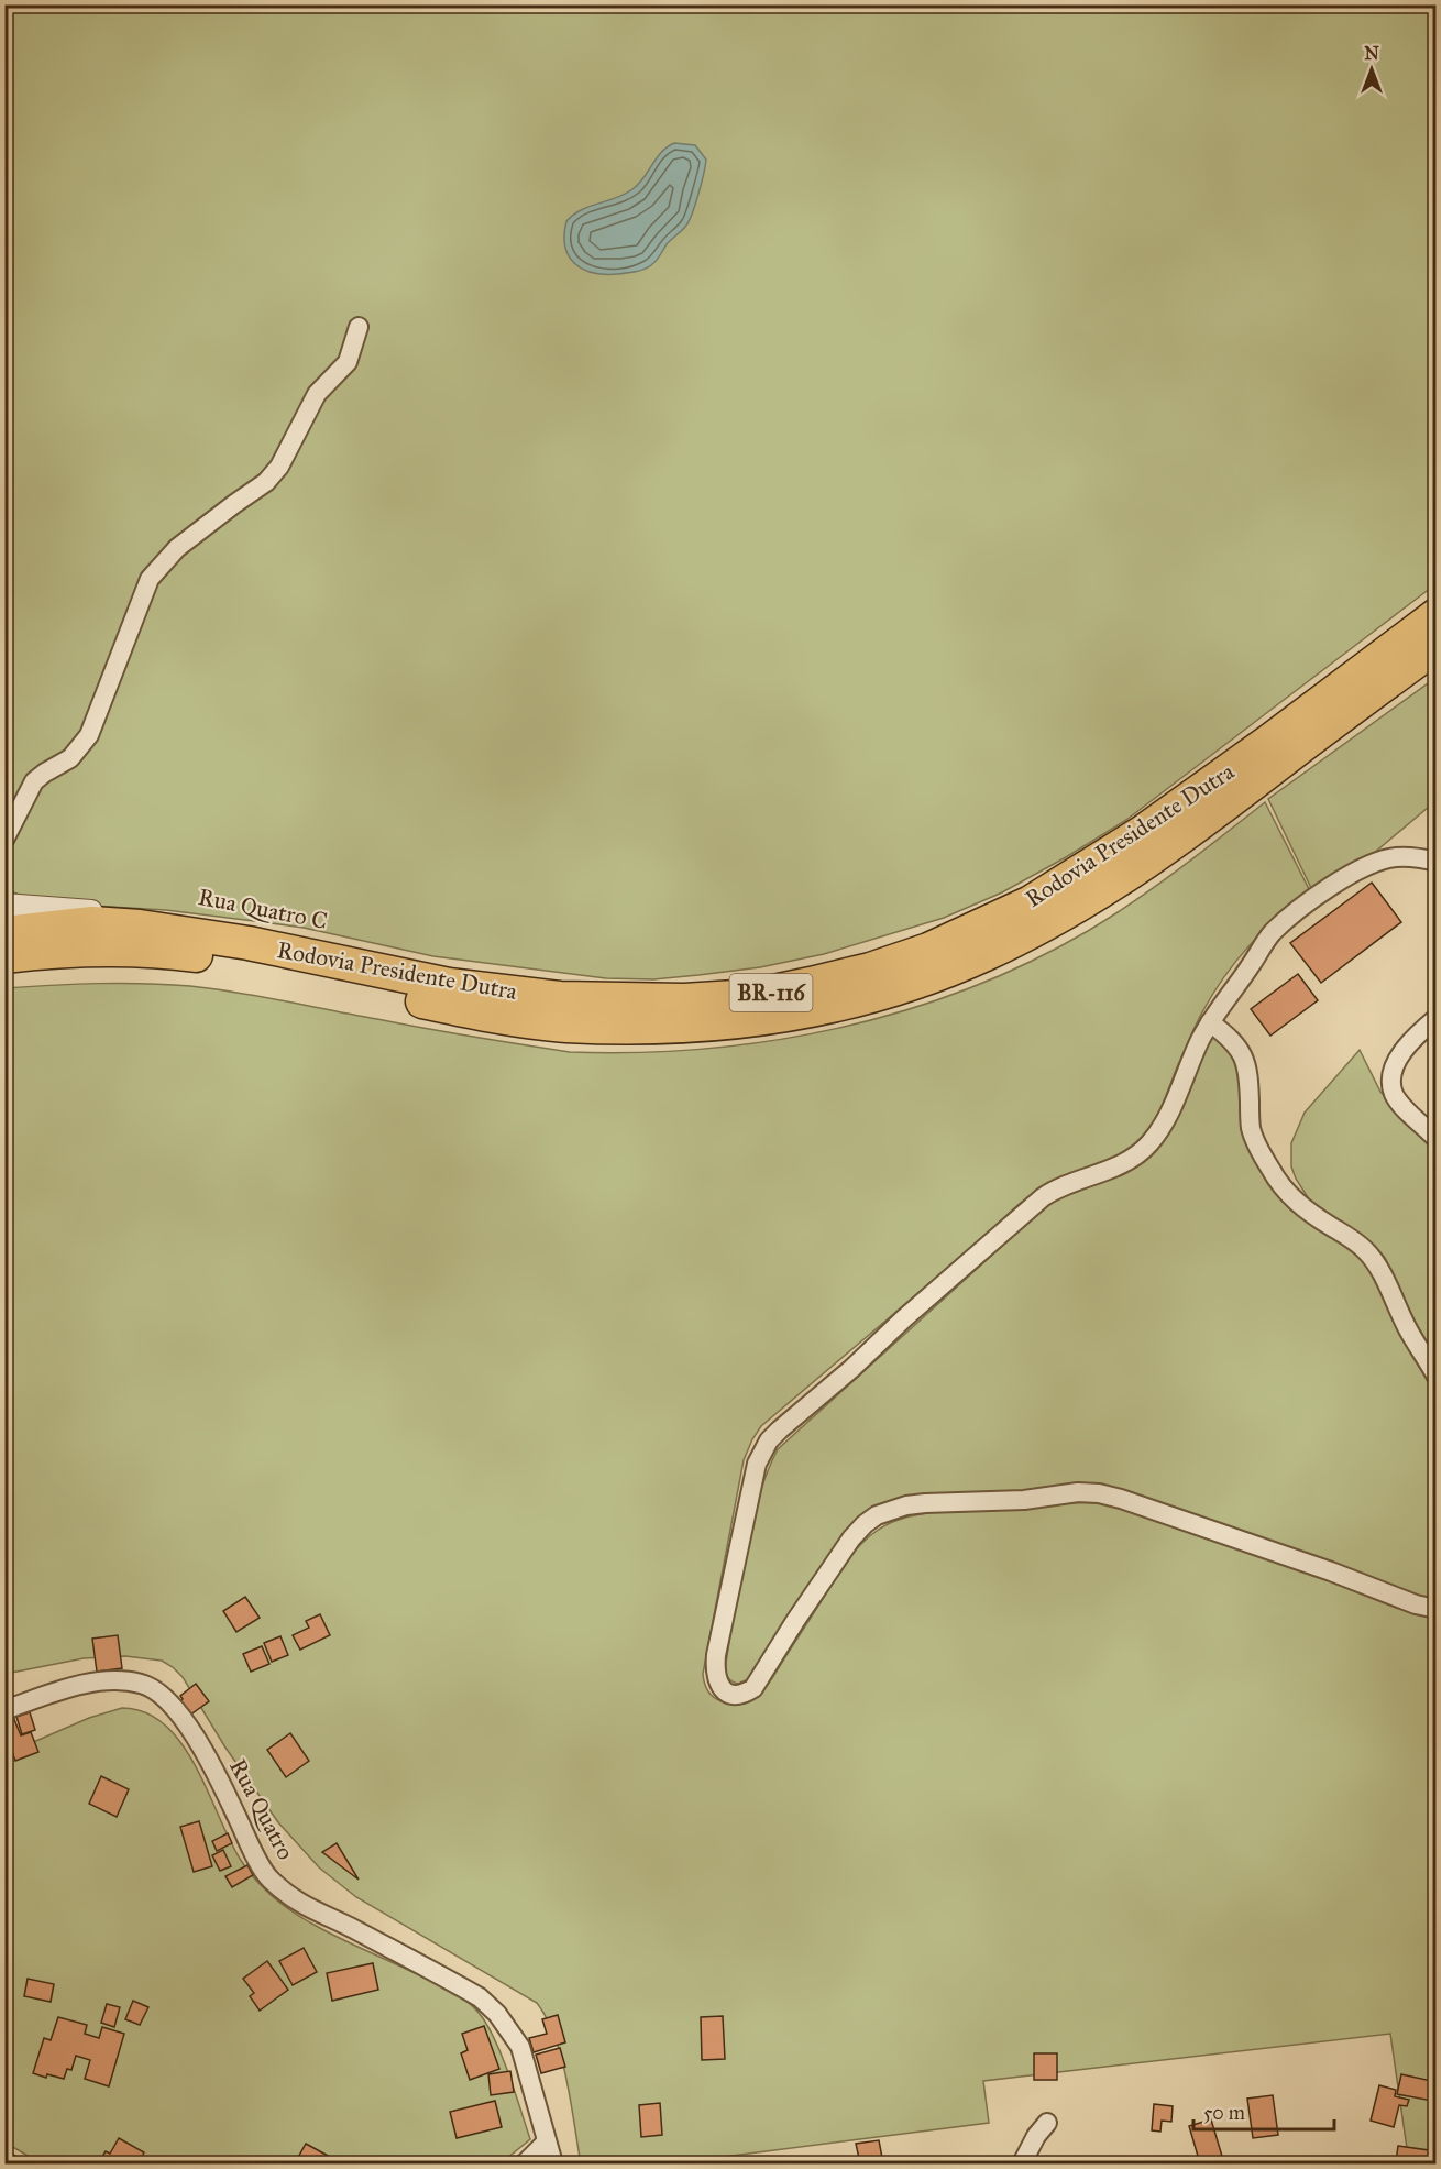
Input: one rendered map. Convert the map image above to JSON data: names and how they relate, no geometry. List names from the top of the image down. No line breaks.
{"streets":{"highway":["Rodovia Presidente Dutra","BR-116"],"street":["Rua Quatro C","Rua Quatro"]},"crossings":[["Rodovia Presidente Dutra","Rua Quatro C"]],"scale_bar":"50 m","north":"top"}
